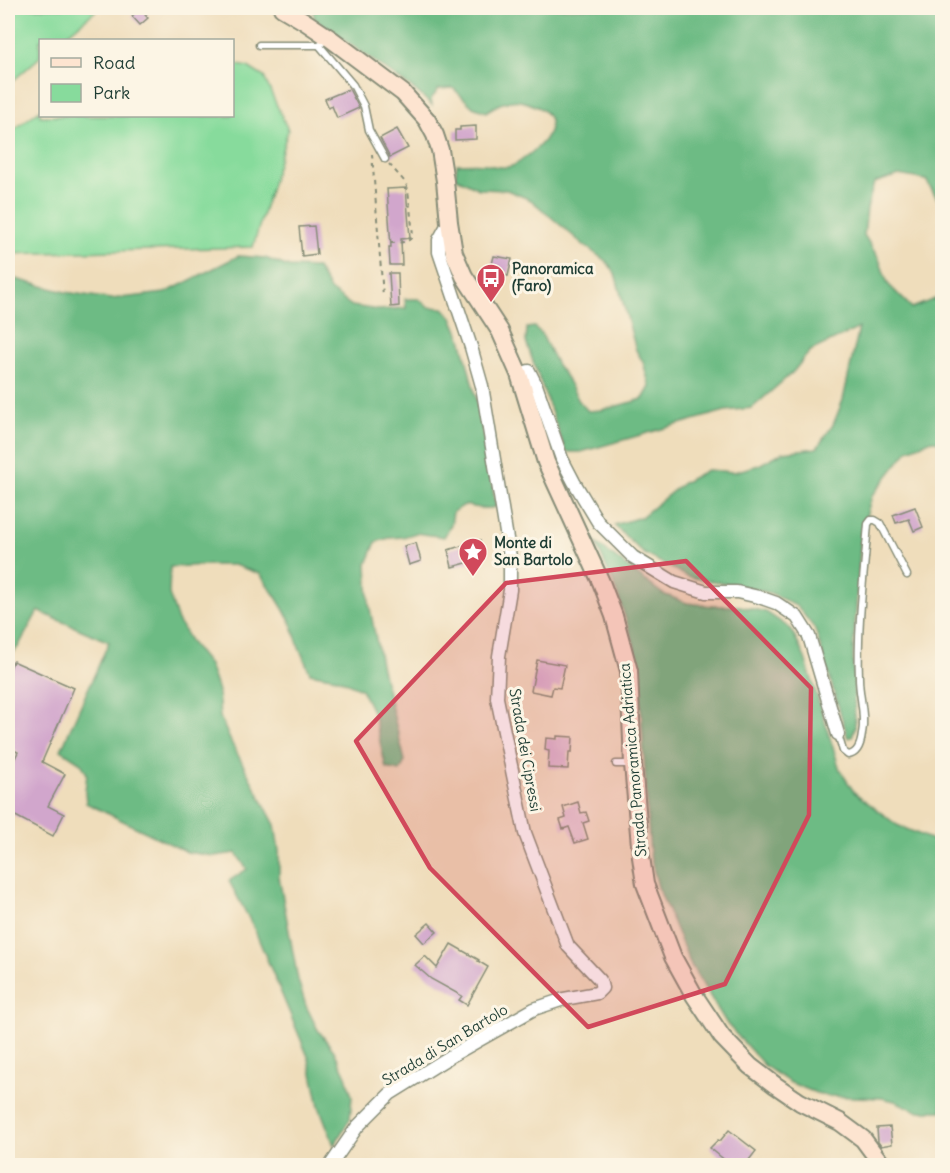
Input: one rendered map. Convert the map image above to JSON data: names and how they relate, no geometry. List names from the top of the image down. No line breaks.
{"streets":{"street":["Strada dei Cipressi","Strada Panoramica Adriatica","Strada di San Bartolo"]},"crossings":[["Strada dei Cipressi","Strada Panoramica Adriatica"],["Strada dei Cipressi","Strada di San Bartolo"]],"places":{"bus stop":["Panoramica (Faro)"],"place":["Monte di San Bartolo"]},"legend":["Road","Park"]}
